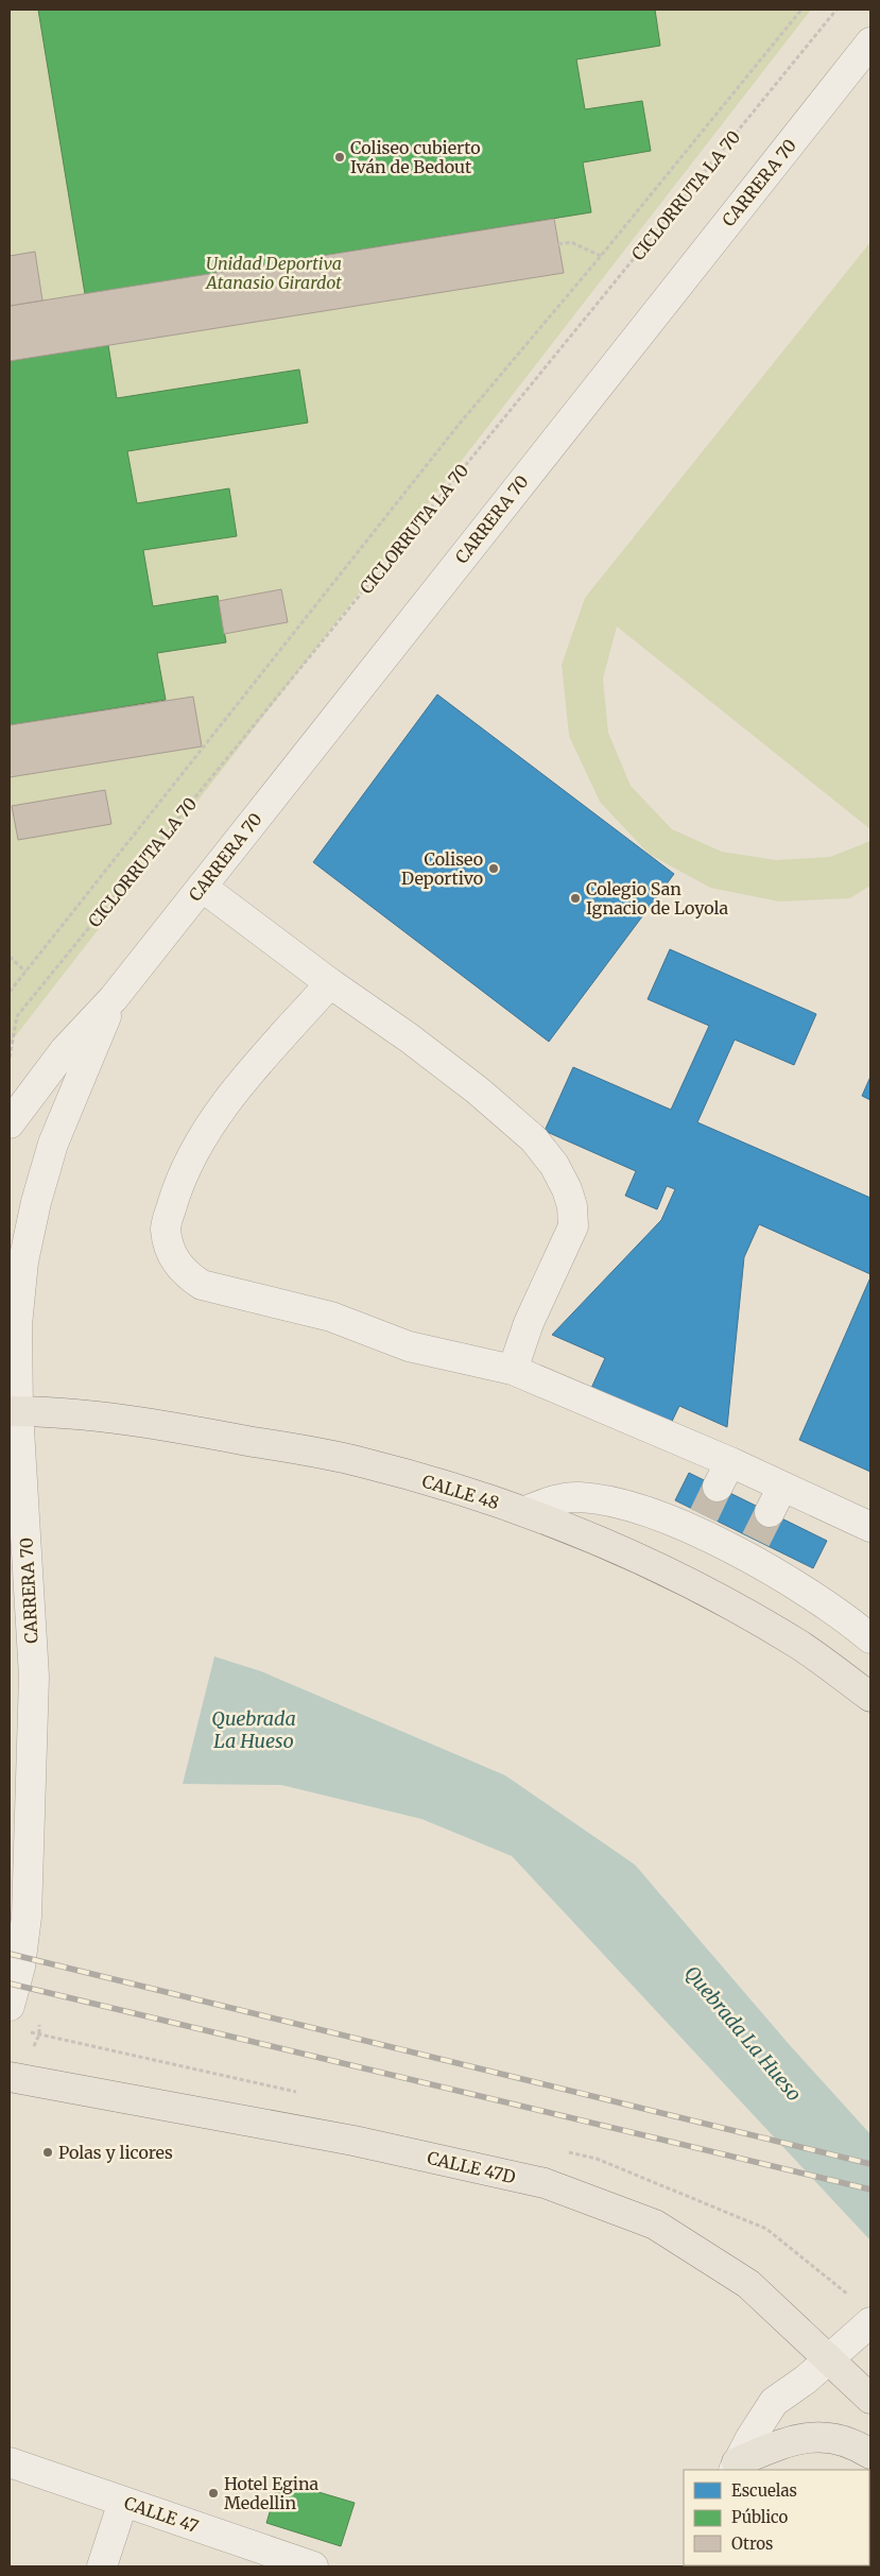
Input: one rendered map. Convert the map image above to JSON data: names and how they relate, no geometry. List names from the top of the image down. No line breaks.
{"streets":{"main road":["CALLE 48","CALLE 47D"],"street":["CARRERA 70","CALLE 47"],"path":["CICLORRUTA LA 70"]},"crossings":[["CARRERA 70","CALLE 48"]],"water":["Quebrada La Hueso"],"parks":["Unidad Deportiva Atanasio Girardot"],"places":["Coliseo cubierto Iván de Bedout","Coliseo Deportivo","Colegio San Ignacio de Loyola","Polas y licores","Hotel Egina Medellin"],"legend":["Escuelas","Público","Otros"]}
